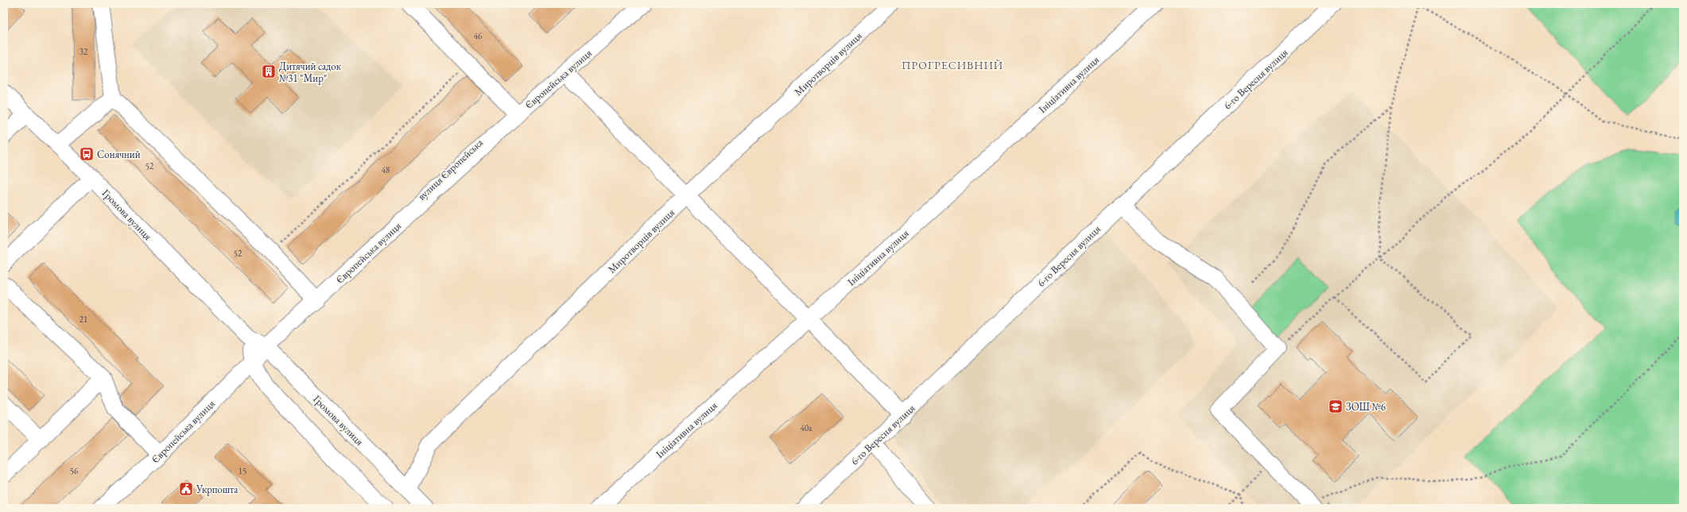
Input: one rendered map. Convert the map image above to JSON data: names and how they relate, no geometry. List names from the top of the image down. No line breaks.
{"streets":{"street":["Миротворців вулиця","Європейська вулиця","6-го Вересня вулиця","Ініціативна вулиця","вулиця Європейська","Громова вулиця"]},"crossings":[["Миротворців вулиця","Громова вулиця"],["Європейська вулиця","вулиця Європейська"],["Європейська вулиця","Громова вулиця"],["вулиця Європейська","Громова вулиця"]],"districts":["ПРОГРЕСИВНИЙ"],"places":{"building":["Дитячий садок №31 \"Мир\""],"bus stop":["Сонячний"],"school or university":["ЗОШ №6"],"public building":["Укрпошта"]},"house_numbers":["46","32","52","48","52","21","40а","56","15"]}
